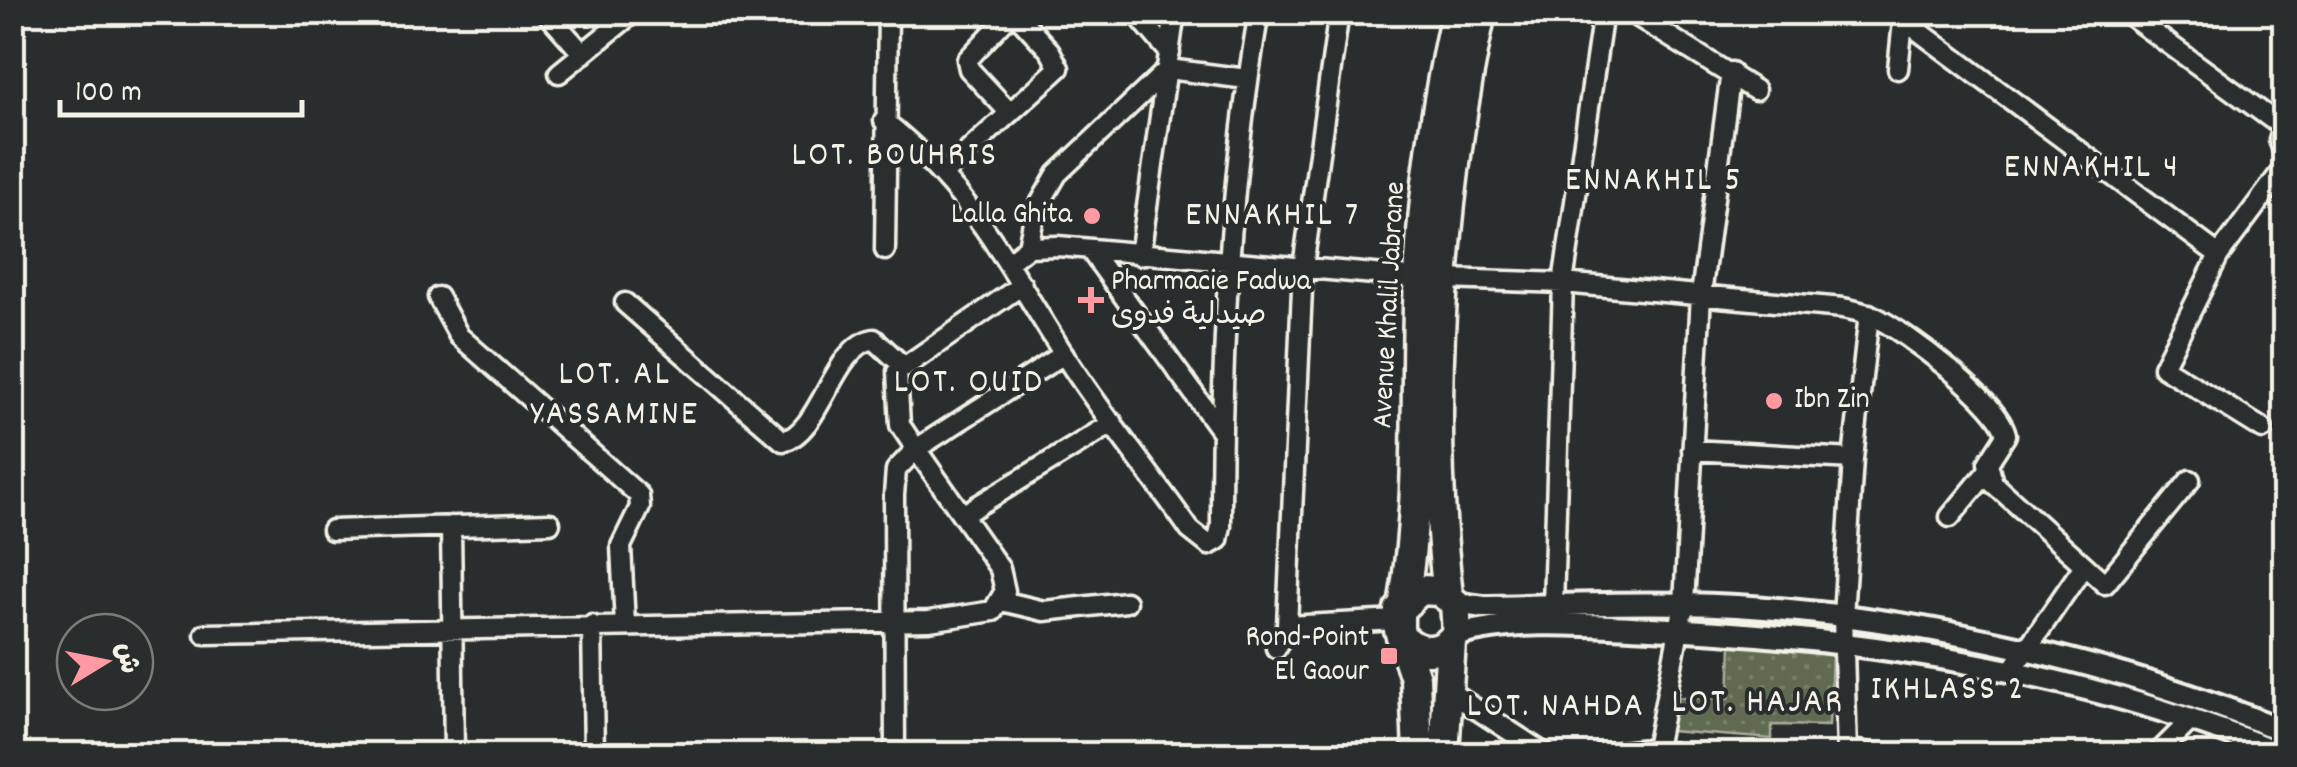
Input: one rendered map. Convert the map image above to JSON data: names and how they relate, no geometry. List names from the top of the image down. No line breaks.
{"streets":{"main road":["Avenue Khalil Jabrane"]},"districts":["LOT. BOUHRIS","ENNAKHIL 4","ENNAKHIL 5","ENNAKHIL 7","LOT. AL YASSAMINE","LOT. OUID","IKHLASS 2","LOT. HAJAR","LOT. NAHDA"],"places":{"other":["Lalla Ghita","Ibn Zin"],"health":["Pharmacie Fadwa صيدلية فدوى"],"transit":["Rond-Point El Gaour"]},"scale_bar":"100 m","north":"right"}
